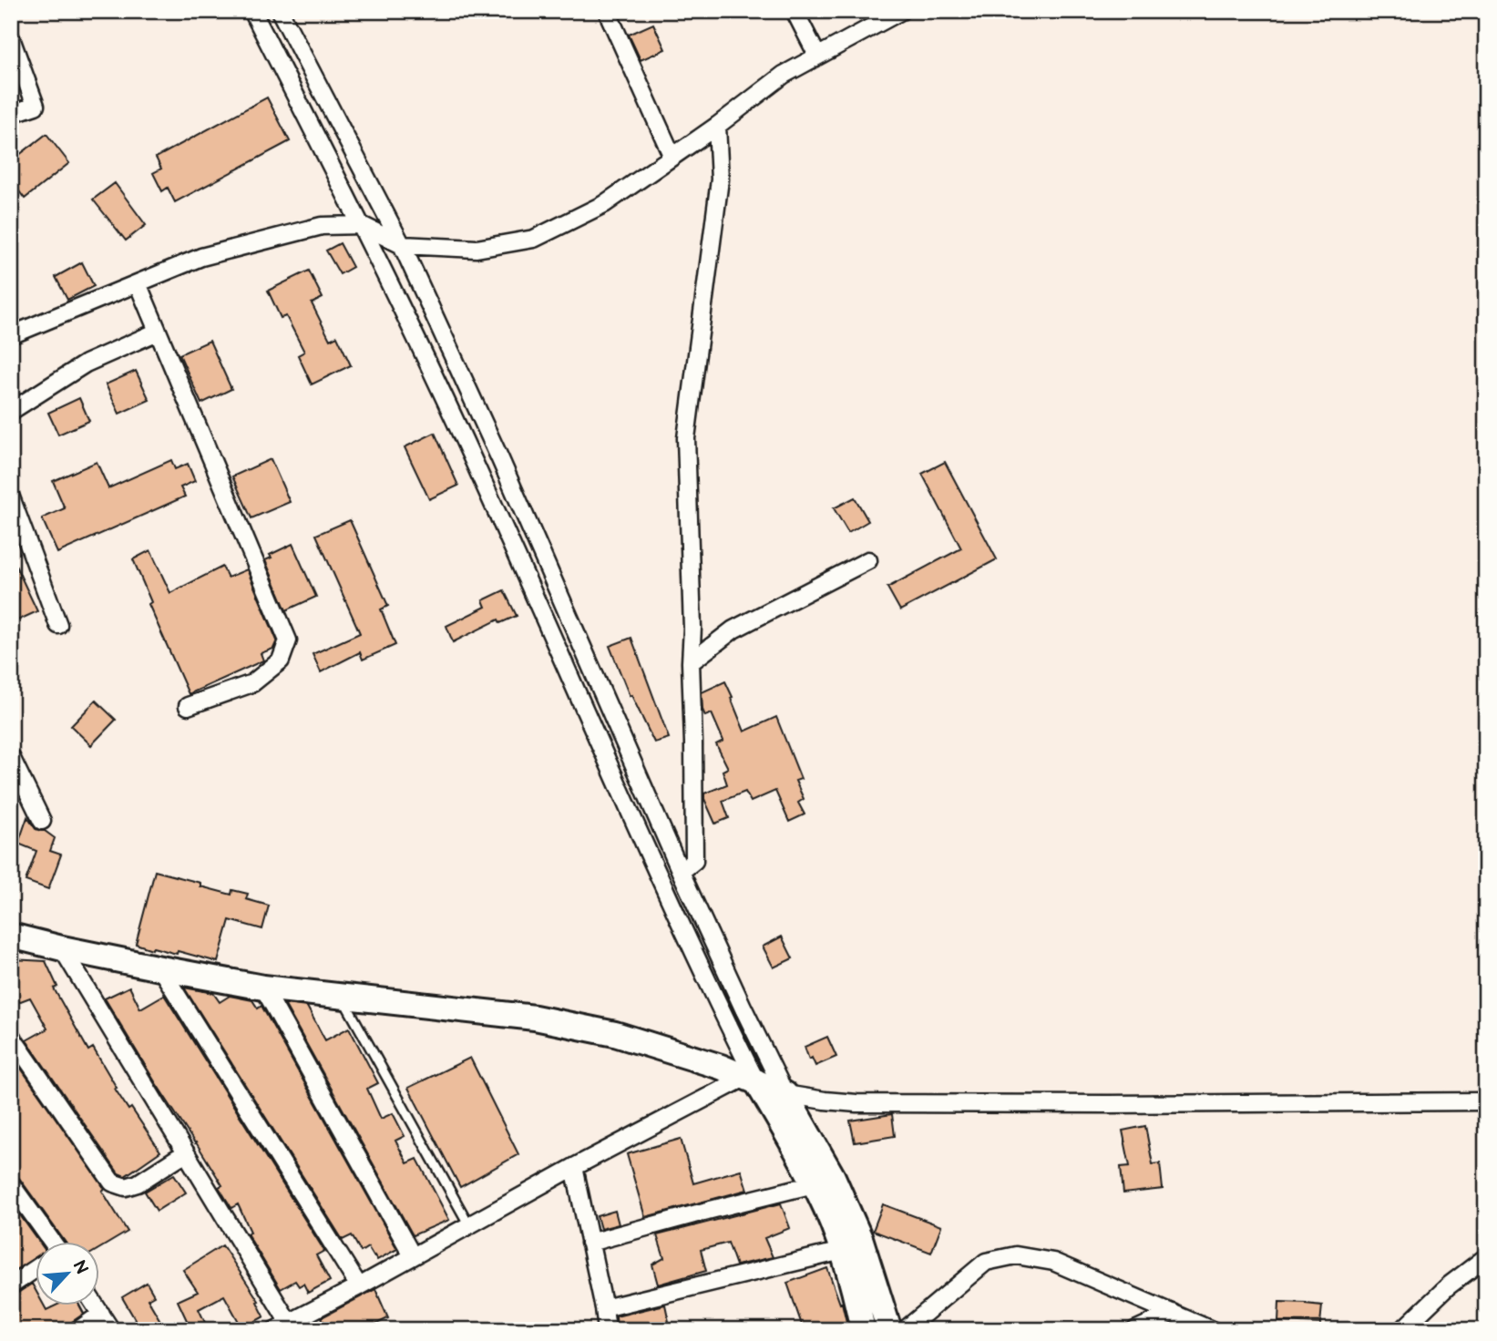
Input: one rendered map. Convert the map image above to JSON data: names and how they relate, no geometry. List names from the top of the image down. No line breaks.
{"north":"top right"}
